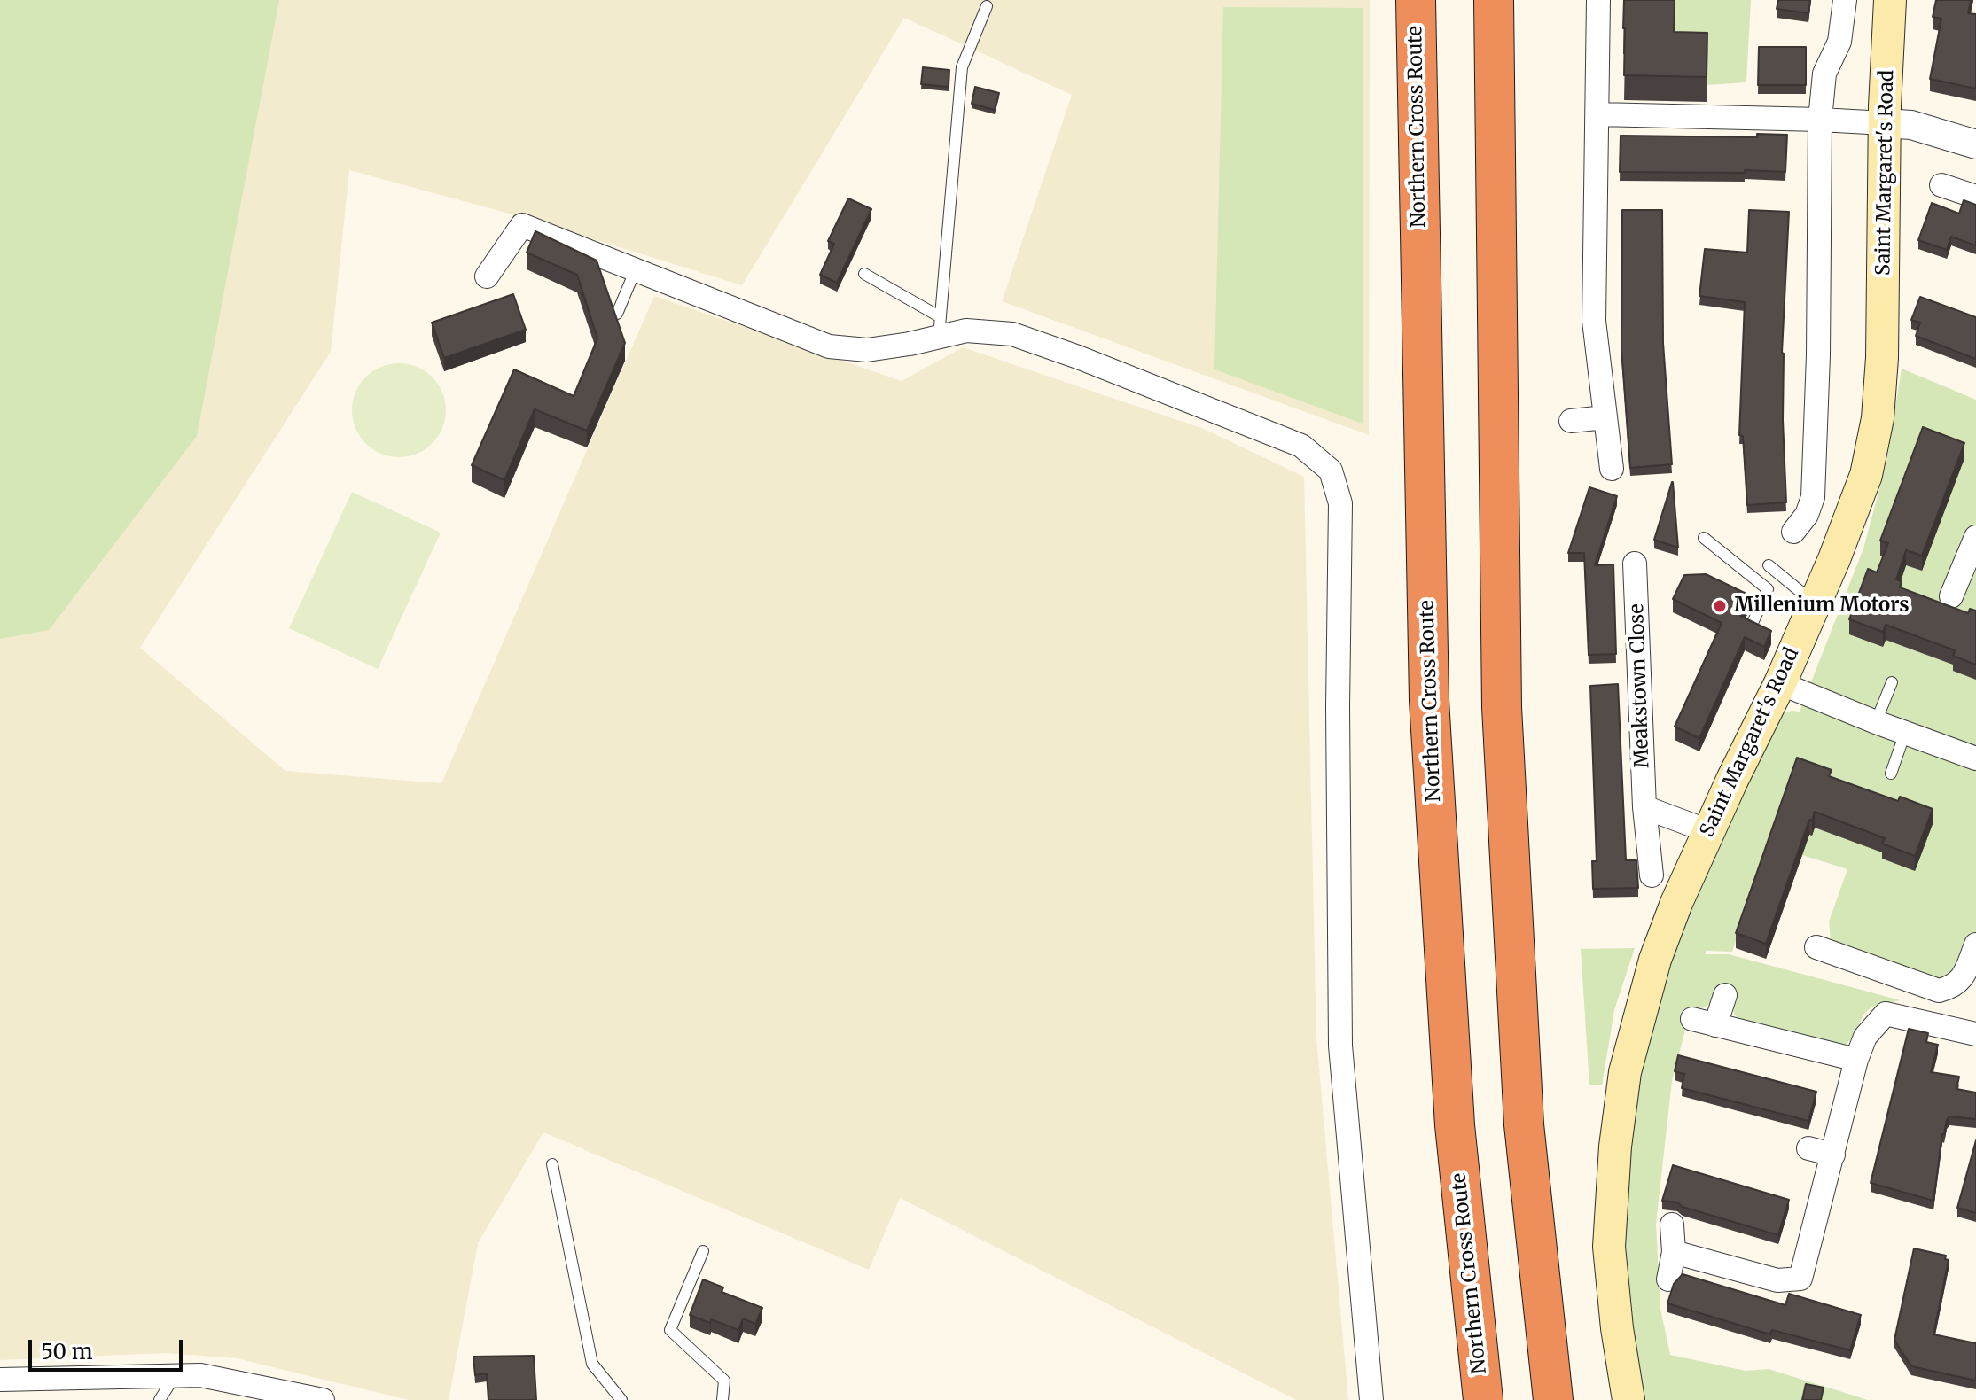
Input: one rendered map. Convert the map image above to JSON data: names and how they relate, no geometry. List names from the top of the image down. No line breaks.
{"streets":{"highway":["Northern Cross Route"],"main road":["Saint Margaret's Road"],"street":["Meakstown Close"]},"places":["Millenium Motors"],"scale_bar":"50 m"}
